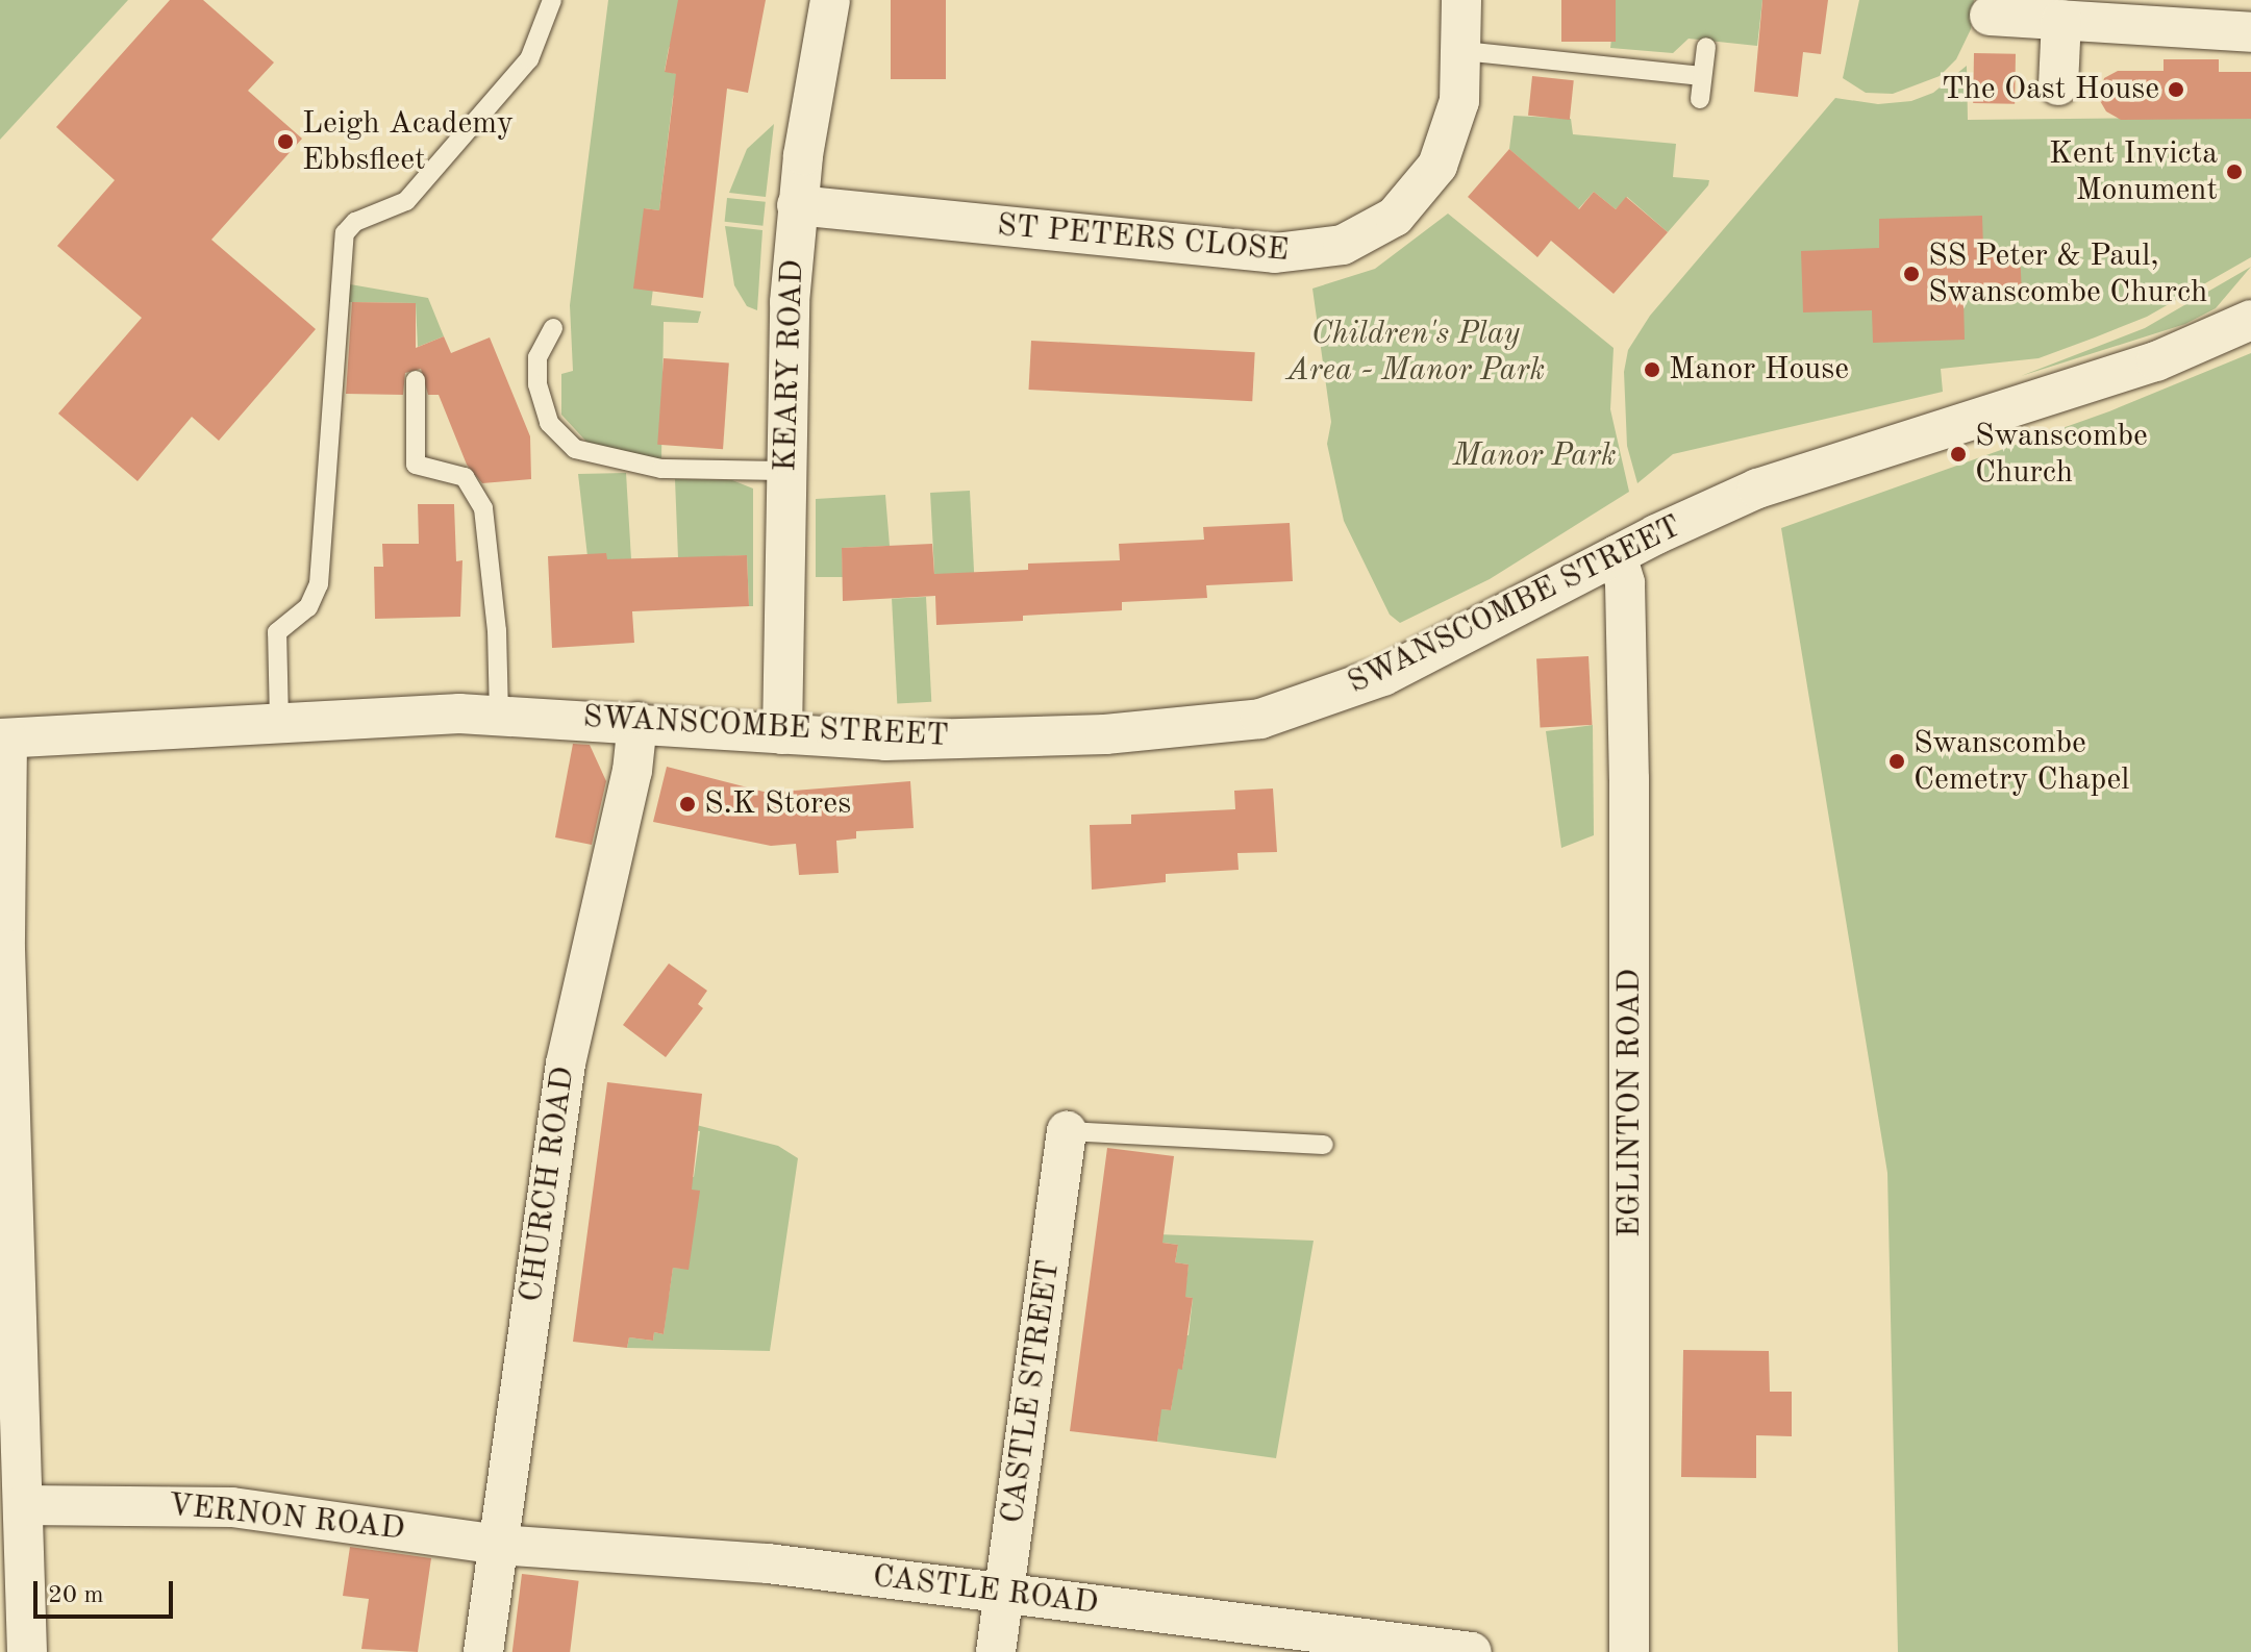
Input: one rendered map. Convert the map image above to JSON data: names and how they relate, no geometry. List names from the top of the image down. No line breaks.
{"streets":{"street":["ST PETERS CLOSE","KEARY ROAD","SWANSCOMBE STREET","EGLINTON ROAD","CHURCH ROAD","CASTLE STREET","VERNON ROAD","CASTLE ROAD"]},"crossings":[["ST PETERS CLOSE","KEARY ROAD"],["KEARY ROAD","SWANSCOMBE STREET"],["SWANSCOMBE STREET","EGLINTON ROAD"],["SWANSCOMBE STREET","CHURCH ROAD"],["CHURCH ROAD","VERNON ROAD"],["CHURCH ROAD","CASTLE ROAD"],["CASTLE STREET","CASTLE ROAD"],["VERNON ROAD","CASTLE ROAD"]],"parks":["Children's Play Area - Manor Park","Manor Park"],"places":["The Oast House","Leigh Academy Ebbsfleet","Kent Invicta Monument","SS Peter & Paul, Swanscombe Church","Manor House","Swanscombe Church","Swanscombe Cemetry Chapel","S.K Stores"],"scale_bar":"20 m"}
